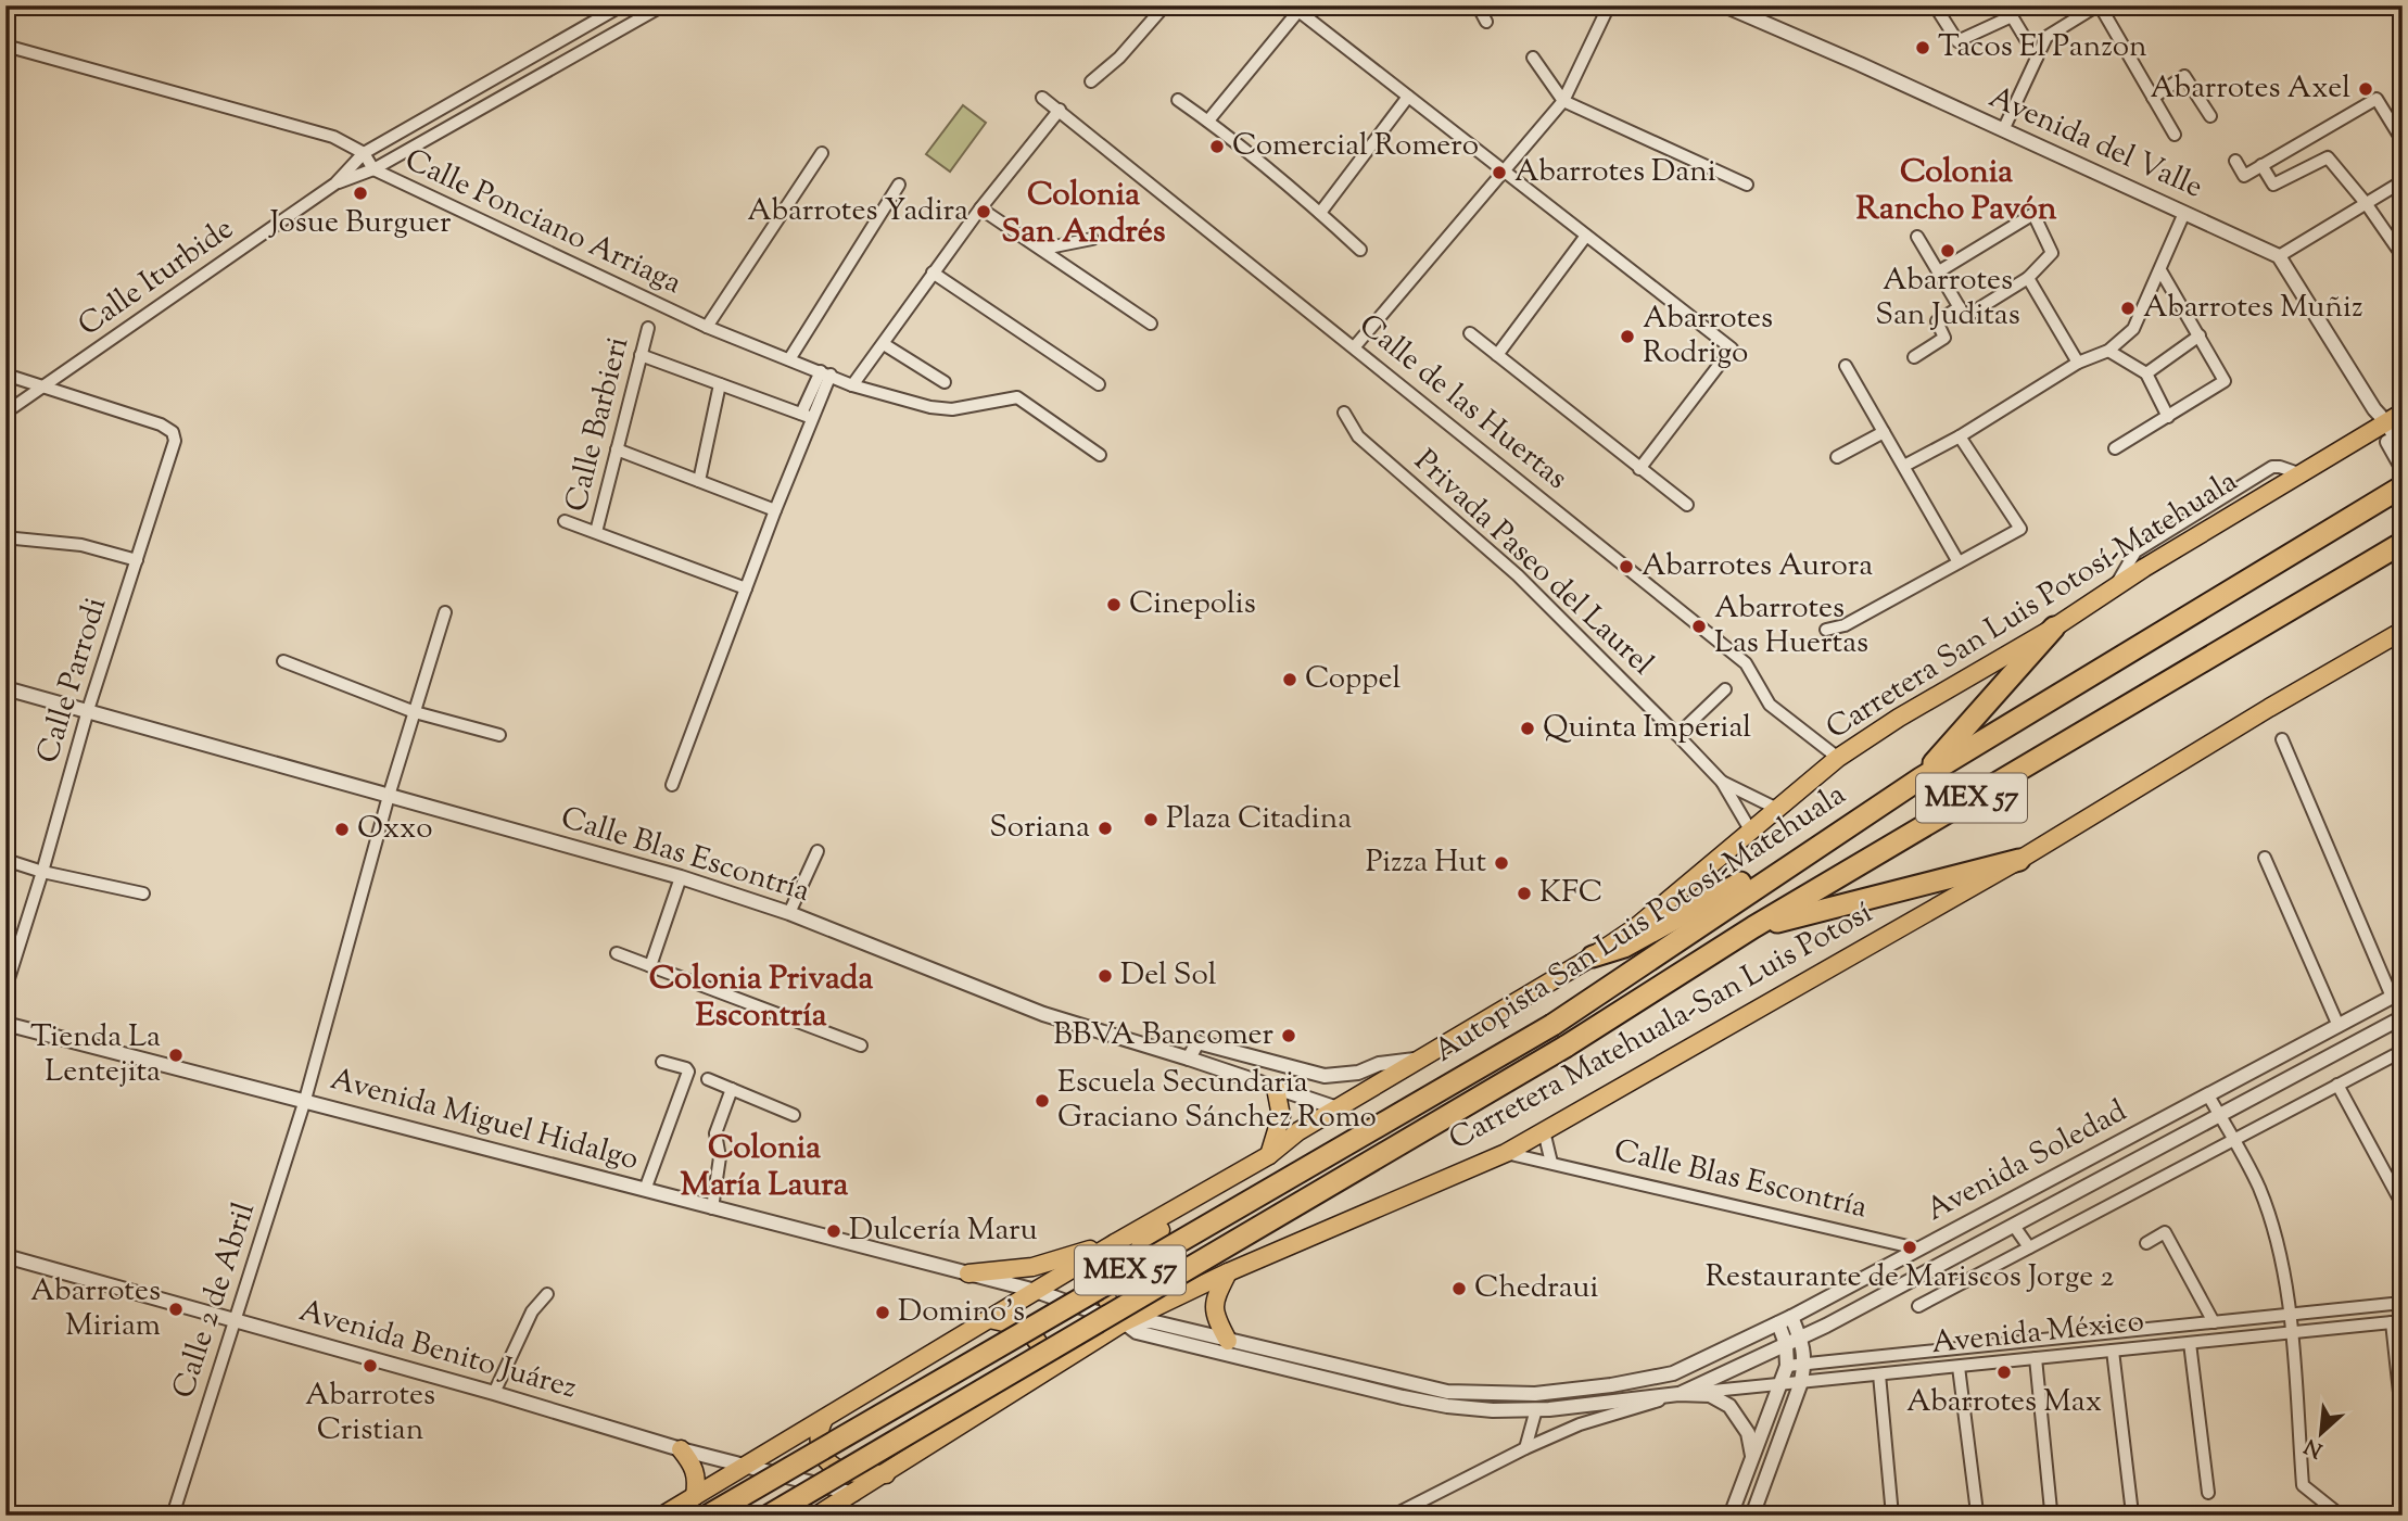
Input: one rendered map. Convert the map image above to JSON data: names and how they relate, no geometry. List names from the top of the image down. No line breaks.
{"streets":{"highway":["MEX 57","Autopista San Luis Potosí-Matehuala"],"main road":["Carretera San Luis Potosí-Matehuala","Carretera Matehuala-San Luis Potosí"],"street":["Avenida del Valle","Calle Ponciano Arriaga","Calle Iturbide","Calle de las Huertas","Calle Barbieri","Privada Paseo del Laurel","Calle Parrodi","Calle Blas Escontría","Avenida Miguel Hidalgo","Avenida Soledad","Calle 2 de Abril","Avenida México","Avenida Benito Juárez"]},"crossings":[["Calle Ponciano Arriaga","Calle Iturbide"],["Calle Iturbide","Calle Parrodi"],["Calle de las Huertas","Carretera San Luis Potosí-Matehuala"],["Privada Paseo del Laurel","Carretera San Luis Potosí-Matehuala"],["Carretera San Luis Potosí-Matehuala","Calle Blas Escontría"],["Carretera San Luis Potosí-Matehuala","Avenida Miguel Hidalgo"],["Carretera San Luis Potosí-Matehuala","Avenida Benito Juárez"],["Calle Parrodi","Calle Blas Escontría"],["Calle Blas Escontría","Carretera Matehuala-San Luis Potosí"],["Calle Blas Escontría","Avenida Soledad"],["Calle Blas Escontría","Calle 2 de Abril"],["Carretera Matehuala-San Luis Potosí","Avenida Miguel Hidalgo"],["Carretera Matehuala-San Luis Potosí","Avenida Benito Juárez"],["Avenida Miguel Hidalgo","Avenida Soledad"],["Avenida Miguel Hidalgo","Calle 2 de Abril"],["Avenida Miguel Hidalgo","Avenida México"],["Avenida Soledad","Avenida México"],["Calle 2 de Abril","Avenida Benito Juárez"]],"districts":["Colonia Rancho Pavón","Colonia San Andrés","Colonia Privada Escontría","Colonia María Laura"],"places":["Tacos El Panzon","Abarrotes Axel","Comercial Romero","Abarrotes Dani","Josue Burguer","Abarrotes Yadira","Abarrotes San Juditas","Abarrotes Muñiz","Abarrotes Rodrigo","Abarrotes Aurora","Cinepolis","Abarrotes Las Huertas","Coppel","Quinta Imperial","Plaza Citadina","Soriana","Oxxo","Pizza Hut","KFC","Del Sol","BBVA Bancomer","Tienda La Lentejita","Escuela Secundaria Graciano Sánchez Romo","Dulcería Maru","Restaurante de Mariscos Jorge 2","Chedraui","Abarrotes Miriam","Domino's","Abarrotes Cristian","Abarrotes Max"],"north":"bottom left"}
